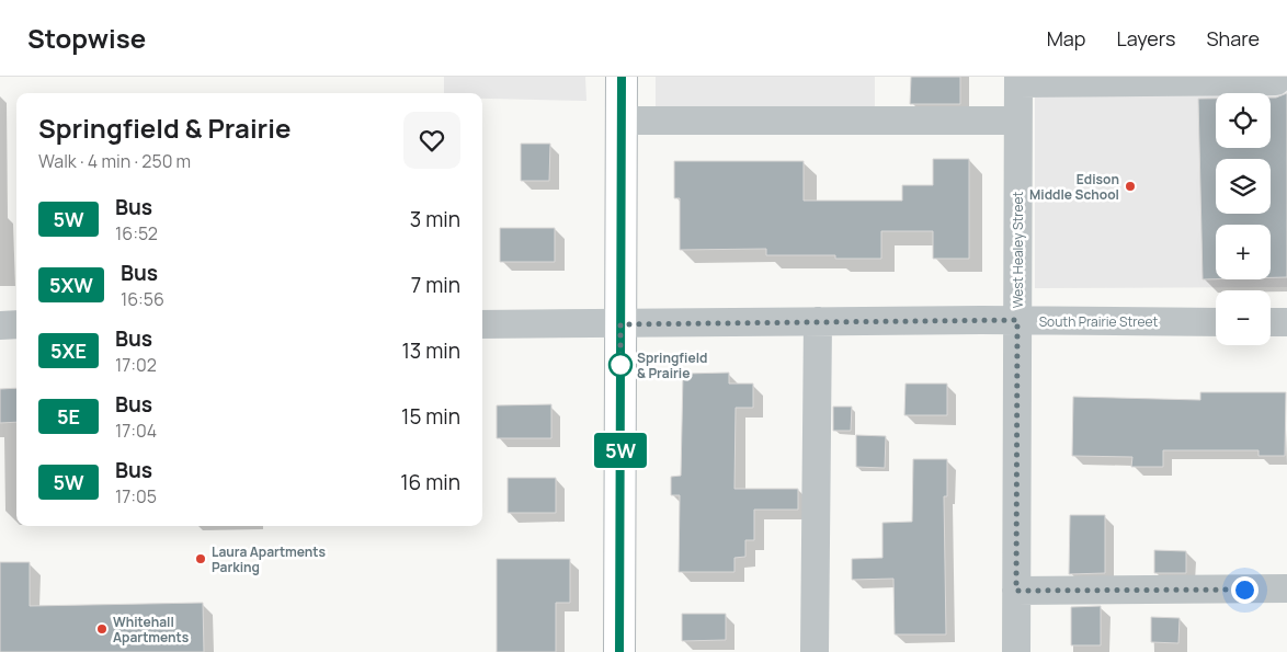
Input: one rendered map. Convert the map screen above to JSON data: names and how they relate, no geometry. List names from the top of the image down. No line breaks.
{"streets":{"street":["West Healey Street","South Prairie Street"]},"crossings":[["West Healey Street","South Prairie Street"]],"places":["Edison Middle School","Springfield & Prairie","Laura Apartments Parking","Whitehall Apartments"],"lines":["bus line 5W"],"page":{"header":"Stopwise","nav":["Map","Layers","Share"],"on_map":"5W","map_buttons":["+","−"],"heading":["Springfield & Prairie","Walk · 4 min · 250 m"],"list":[{"mark":"5W","name":"Bus","note":"16:52","value":"3 min"},{"mark":"5XW","name":"Bus","note":"16:56","value":"7 min"},{"mark":"5XE","name":"Bus","note":"17:02","value":"13 min"},{"mark":"5E","name":"Bus","note":"17:04","value":"15 min"},{"mark":"5W","name":"Bus","note":"17:05","value":"16 min"}]}}
